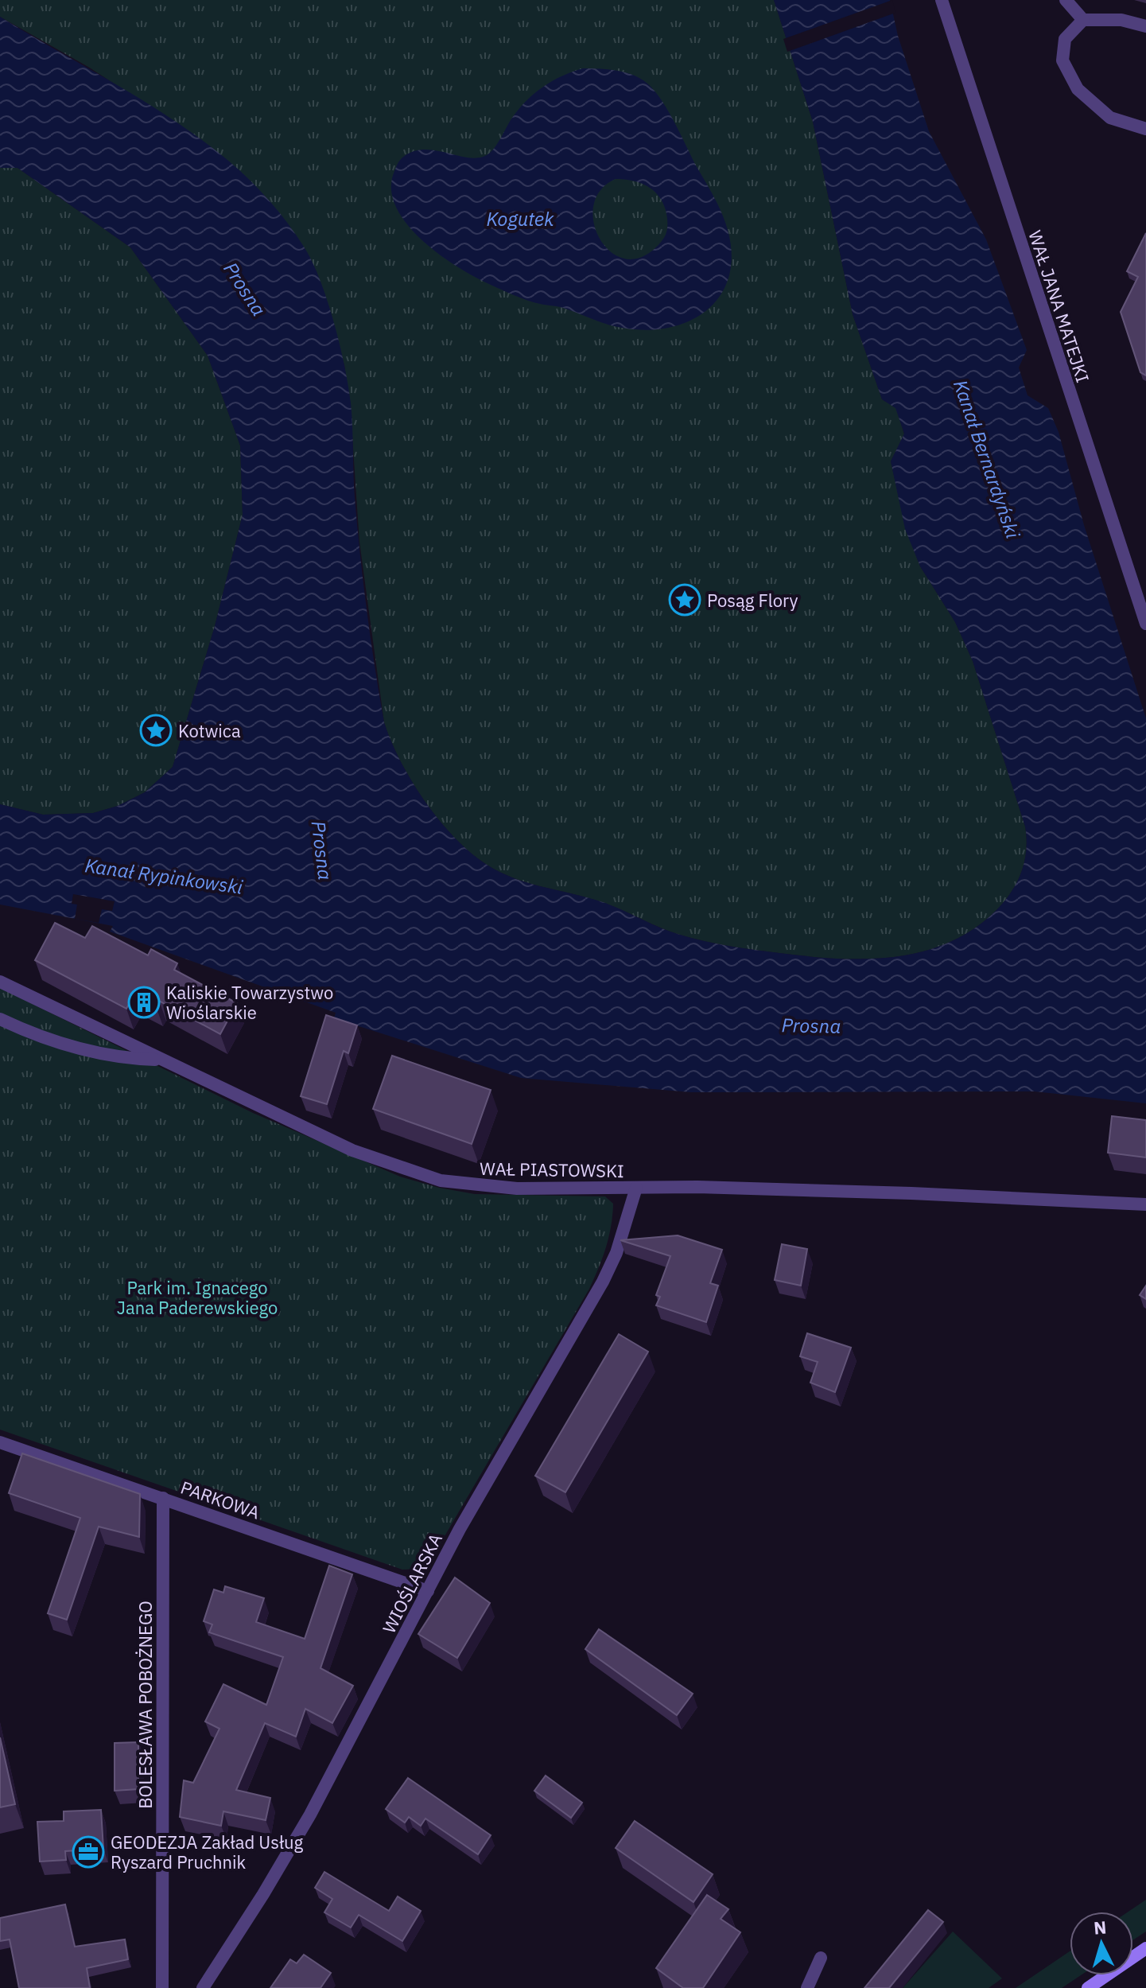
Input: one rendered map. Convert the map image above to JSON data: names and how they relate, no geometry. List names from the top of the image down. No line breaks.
{"streets":{"street":["WAŁ JANA MATEJKI","WAŁ PIASTOWSKI","PARKOWA","WIOŚLARSKA","BOLESŁAWA POBOŻNEGO"]},"crossings":[["WAŁ PIASTOWSKI","WIOŚLARSKA"],["PARKOWA","WIOŚLARSKA"],["PARKOWA","BOLESŁAWA POBOŻNEGO"]],"water":["Kogutek","Prosna","Kanał Bernardyński","Kanał Rypinkowski"],"parks":["Park im. Ignacego Jana Paderewskiego"],"places":{"place":["Posąg Flory","Kotwica"],"building":["Kaliskie Towarzystwo Wioślarskie"],"office":["GEODEZJA Zakład Usług Ryszard Pruchnik"]},"north":"top"}
